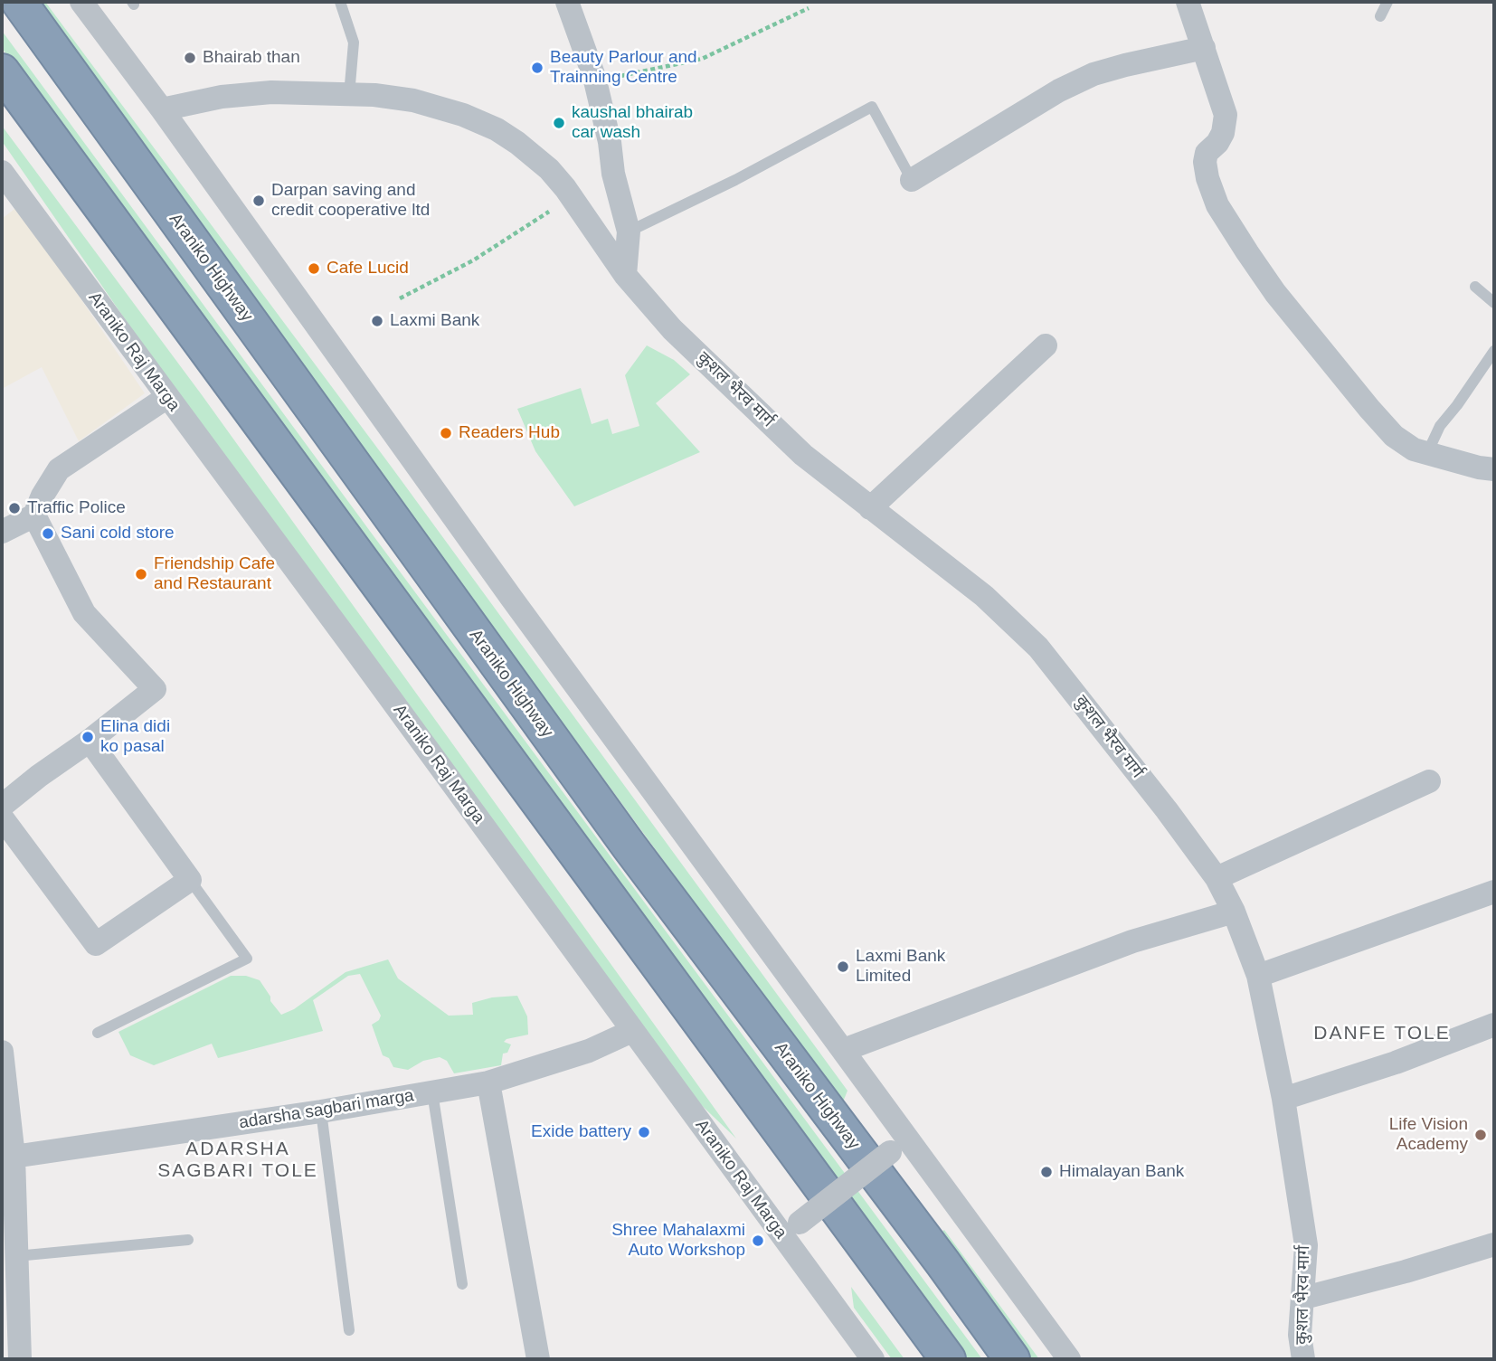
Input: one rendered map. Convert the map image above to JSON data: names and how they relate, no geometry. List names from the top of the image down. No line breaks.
{"streets":{"highway":["Araniko Highway"],"street":["Araniko Raj Marga","कुशल‌ भैरव मार्ग","adarsha sagbari marga"]},"crossings":[["Araniko Raj Marga","adarsha sagbari marga"]],"districts":["DANFE TOLE","ADARSHA SAGBARI TOLE"],"places":["Bhairab than","Beauty Parlour and Trainning Centre","kaushal bhairab car wash","Darpan saving and credit cooperative ltd","Cafe Lucid","Laxmi Bank","Readers Hub","Traffic Police","Sani cold store","Friendship Cafe and Restaurant","Elina didi ko pasal","Laxmi Bank Limited","Exide battery","Life Vision Academy","Himalayan Bank","Shree Mahalaxmi Auto Workshop"]}
